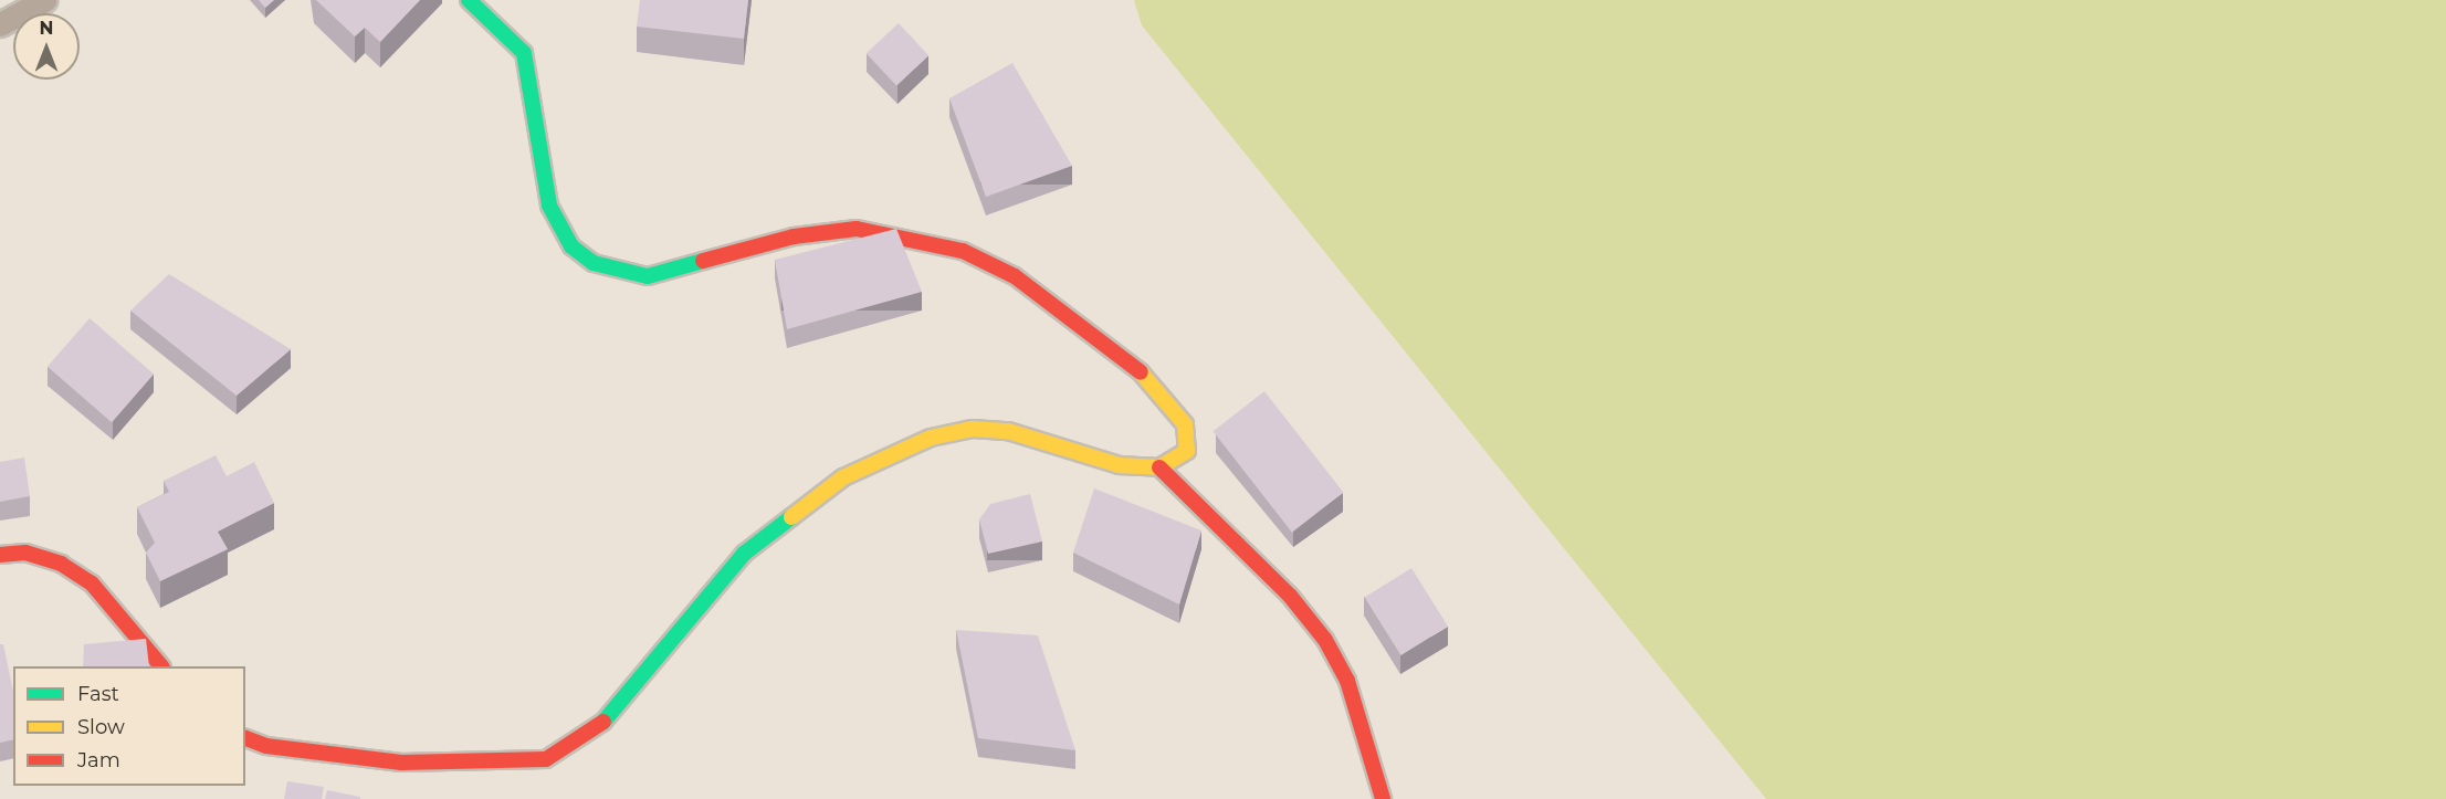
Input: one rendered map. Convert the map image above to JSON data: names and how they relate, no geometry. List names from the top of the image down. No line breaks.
{"legend":["Fast","Slow","Jam"],"north":"top"}
